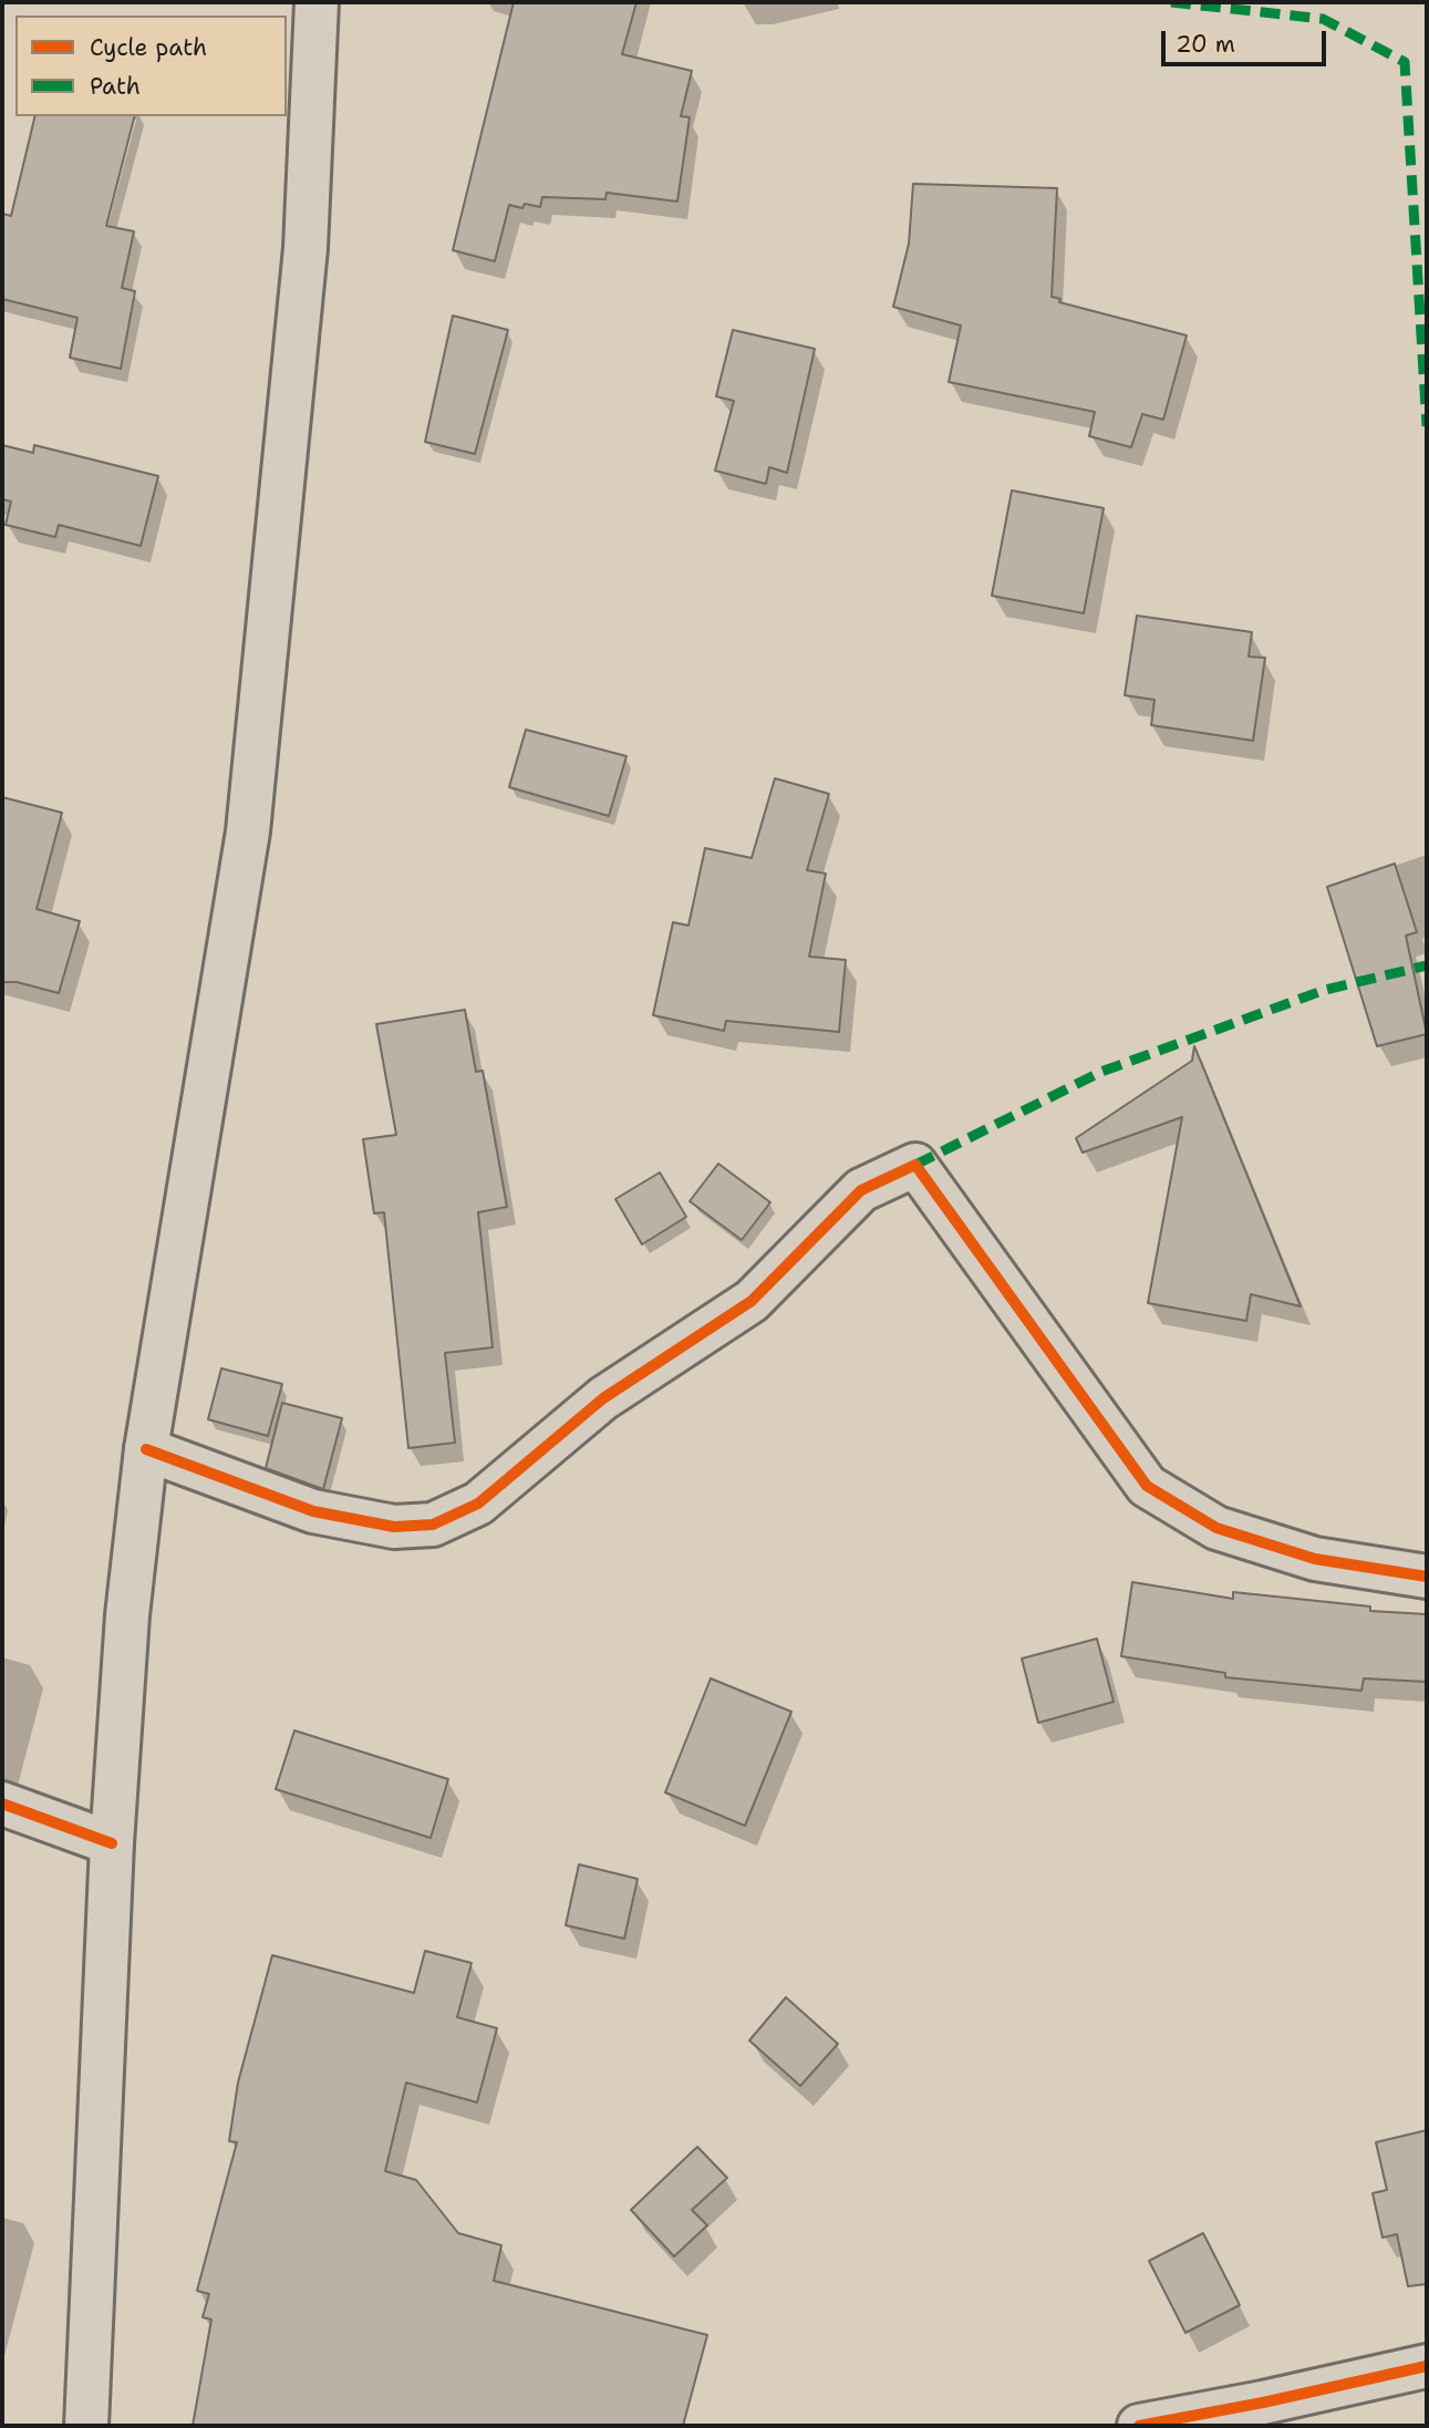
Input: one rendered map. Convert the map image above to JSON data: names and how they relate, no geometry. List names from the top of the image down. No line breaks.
{"legend":["Cycle path","Path"],"scale_bar":"20 m"}
